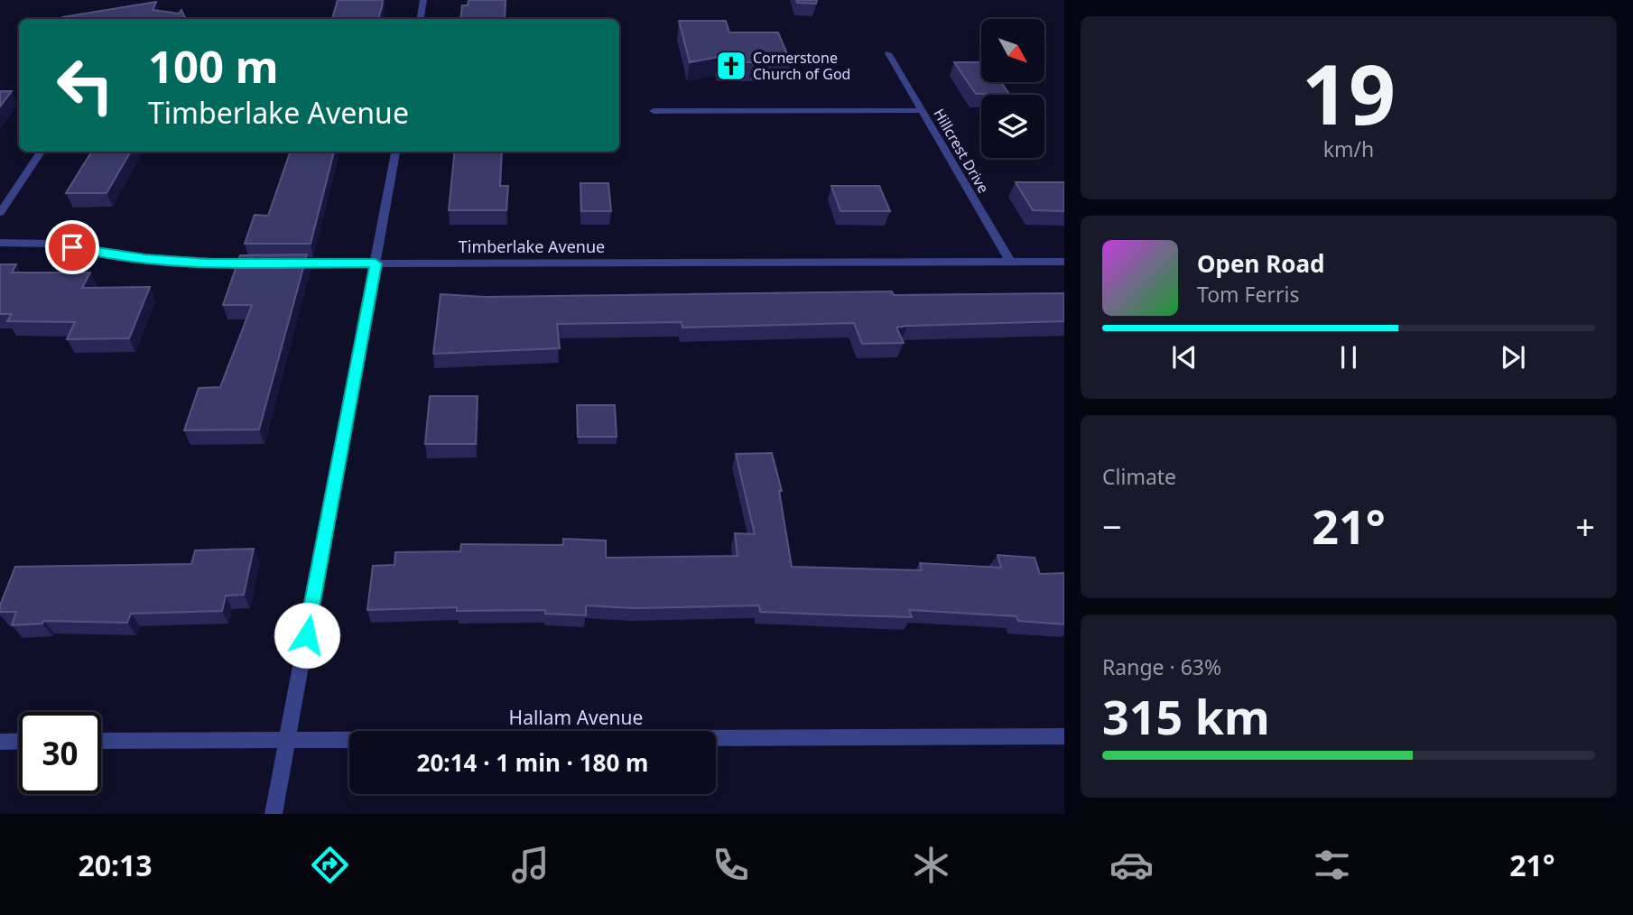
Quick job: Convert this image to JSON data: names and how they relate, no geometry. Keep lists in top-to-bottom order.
{
  "streets": {
    "street": ["Hillcrest Drive", "Timberlake Avenue", "Hallam Avenue"]
  },
  "crossings": [
    ["Hillcrest Drive", "Timberlake Avenue"]
  ],
  "places": {
    "church": ["Cornerstone Church of God"]
  },
  "north": "bottom right",
  "page": {
    "tile": [
      ["19", "km/h"],
      "Climate",
      ["Range · 63%", "315 km"]
    ],
    "turn": ["100 m", "Timberlake Avenue"],
    "song": ["Open Road", "Tom Ferris"],
    "heat": ["−", "21°", "+"],
    "limit": "30",
    "trip": "20:14 · 1 min · 180 m",
    "tabs": ["20:13", "21°"]
  }
}
